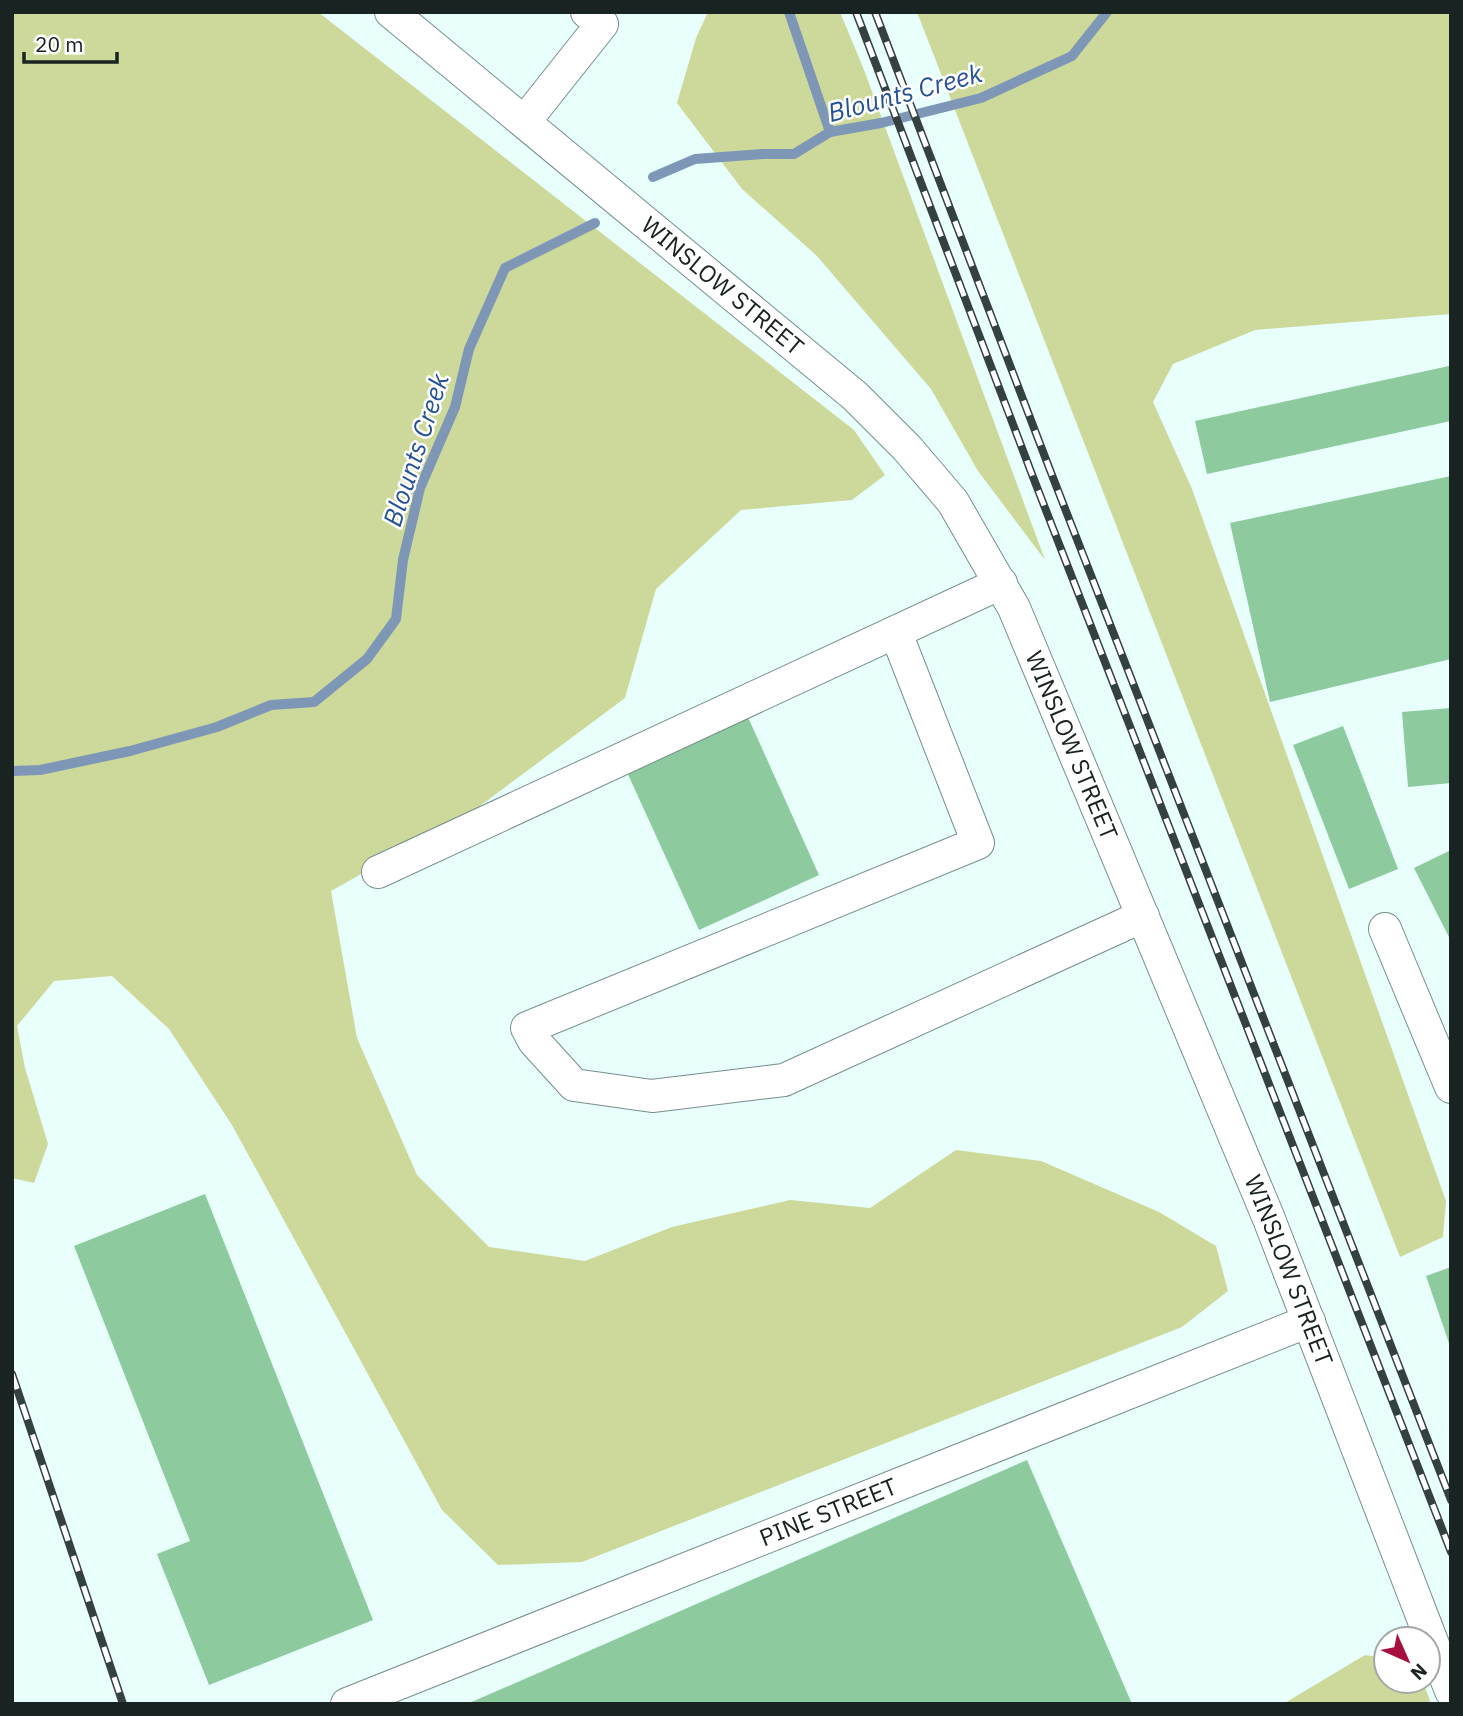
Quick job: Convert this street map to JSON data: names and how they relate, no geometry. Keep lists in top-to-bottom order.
{
  "streets": {
    "street": ["WINSLOW STREET", "PINE STREET"]
  },
  "crossings": [
    ["WINSLOW STREET", "PINE STREET"]
  ],
  "water": ["Blounts Creek"],
  "scale_bar": "20 m",
  "north": "bottom right"
}
